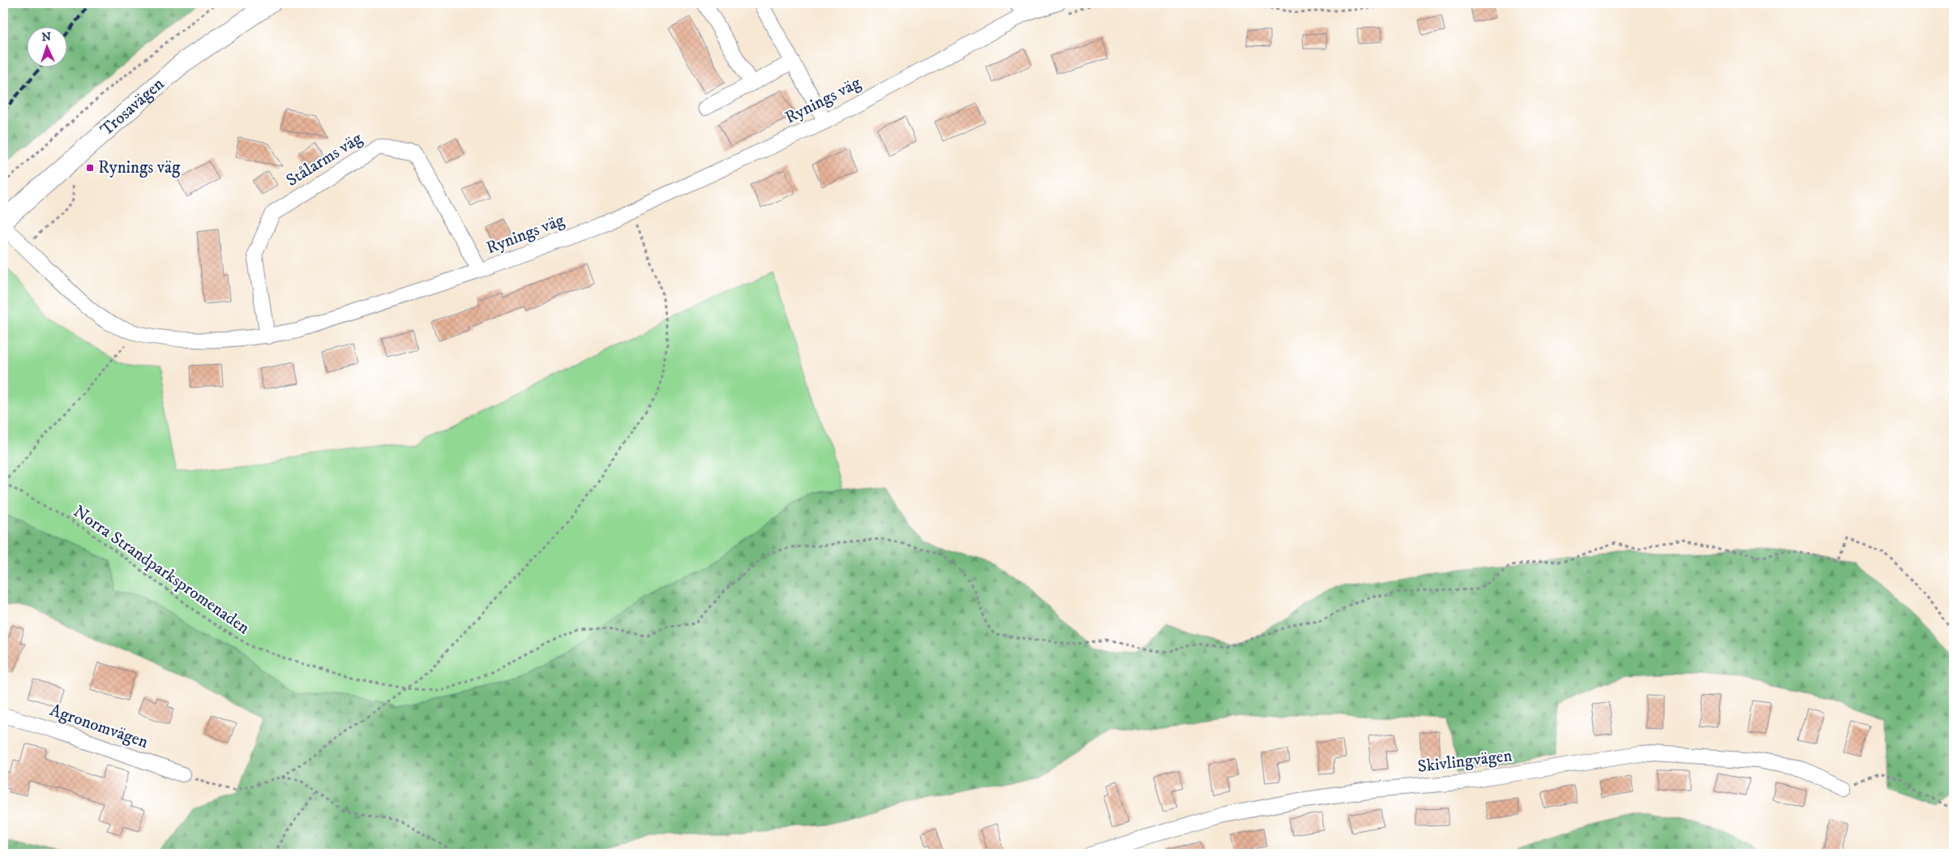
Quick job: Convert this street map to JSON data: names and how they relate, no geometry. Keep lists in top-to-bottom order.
{
  "streets": {
    "main road": ["Trosavägen"],
    "street": [
      "Rynings väg",
      "Stålarms väg",
      "Agronomvägen",
      "Skivlingvägen"
    ],
    "path": ["Norra Strandparkspromenaden"]
  },
  "crossings": [
    ["Rynings väg", "Stålarms väg"]
  ],
  "places": {
    "transit": ["Rynings väg"]
  },
  "north": "top"
}
